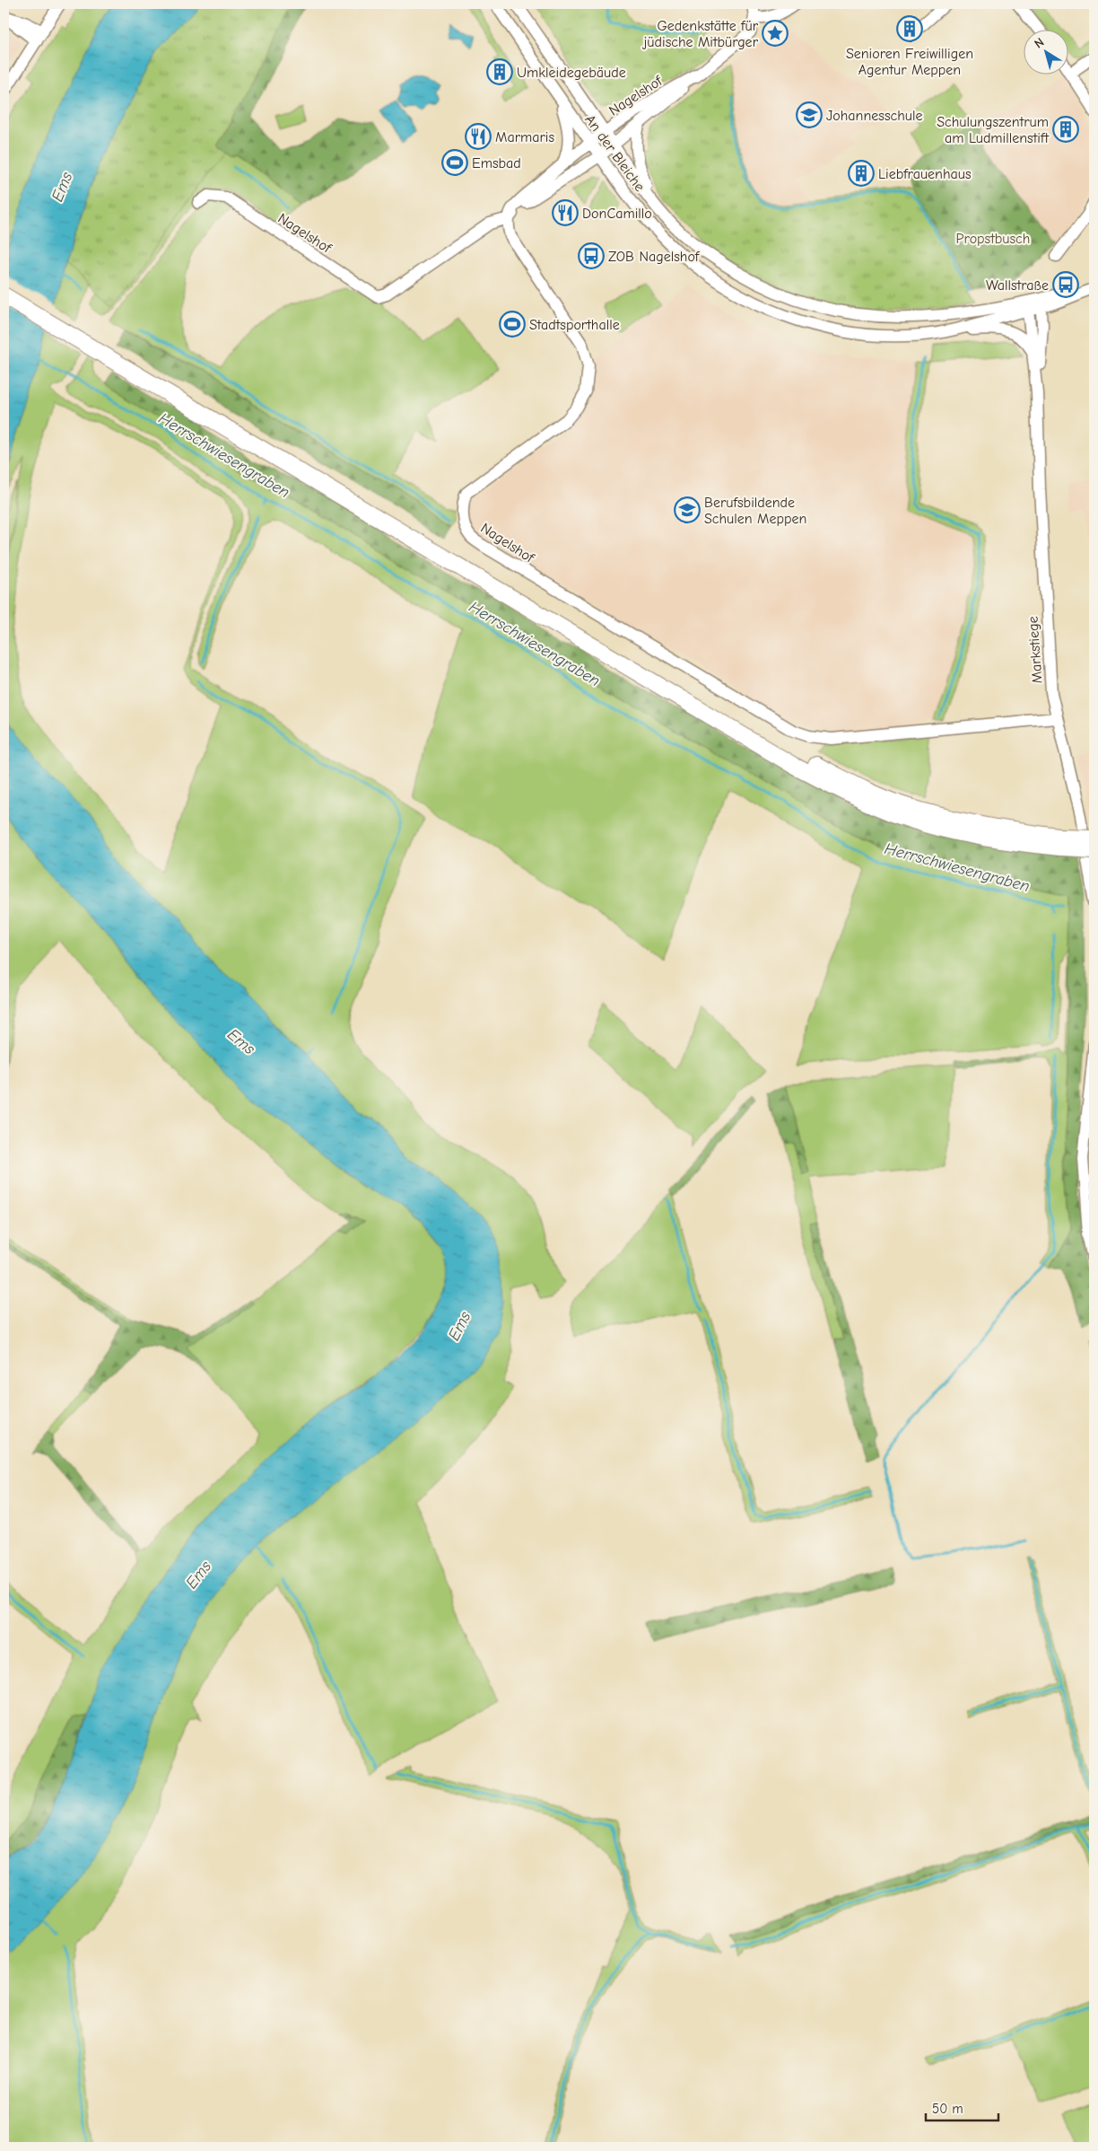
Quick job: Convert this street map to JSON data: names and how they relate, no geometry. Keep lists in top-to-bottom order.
{
  "streets": {
    "street": ["Nagelshof", "An der Bleiche", "Markstiege"]
  },
  "crossings": [
    ["Nagelshof", "An der Bleiche"],
    ["Nagelshof", "Markstiege"],
    ["An der Bleiche", "Markstiege"]
  ],
  "water": ["Ems", "Herrschwiesengraben"],
  "parks": ["Propstbusch"],
  "places": {
    "building": [
      "Senioren Freiwilligen Agentur Meppen",
      "Umkleidegebäude",
      "Schulungszentrum am Ludmillenstift",
      "Liebfrauenhaus"
    ],
    "place": ["Gedenkstätte für jüdische Mitbürger"],
    "school or university": ["Johannesschule", "Berufsbildende Schulen Meppen"],
    "restaurant": ["Marmaris", "DonCamillo"],
    "sports": ["Emsbad", "Stadtsporthalle"],
    "bus stop": ["ZOB Nagelshof", "Wallstraße"]
  },
  "scale_bar": "50 m",
  "north": "top left"
}
